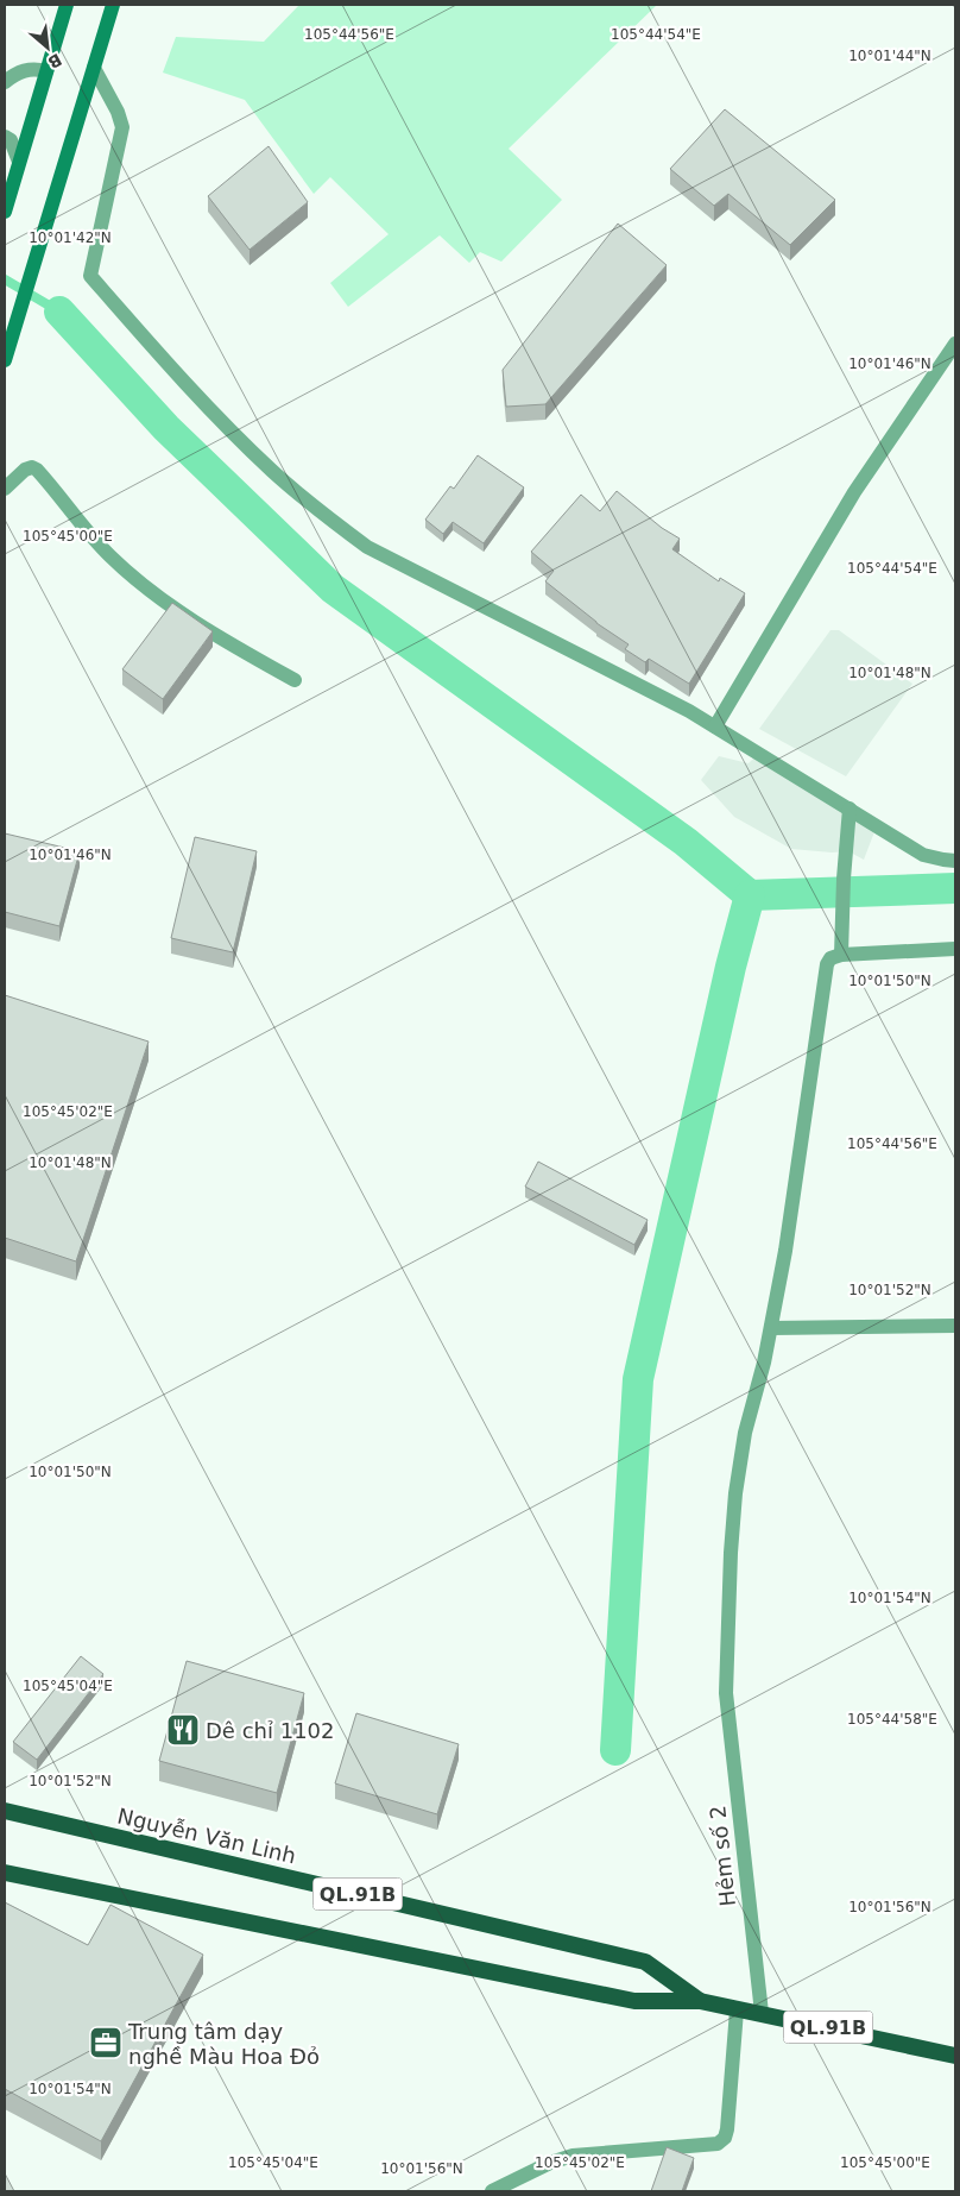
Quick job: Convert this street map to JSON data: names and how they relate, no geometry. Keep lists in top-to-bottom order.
{
  "streets": {
    "highway": ["Nguyễn Văn Linh", "QL.91B"],
    "street": ["Hẻm số 2"]
  },
  "crossings": [
    ["Nguyễn Văn Linh", "Hẻm số 2"]
  ],
  "places": {
    "restaurant": ["Dê chỉ 1102"],
    "office": ["Trung tâm dạy nghề Màu Hoa Đỏ"]
  },
  "north": "bottom right",
  "coordinates": [
    "105°44'56\"E",
    "105°44'54\"E",
    "10°01'44\"N",
    "10°01'42\"N",
    "10°01'46\"N",
    "105°45'00\"E",
    "10°01'48\"N",
    "10°01'50\"N",
    "105°45'02\"E",
    "10°01'52\"N",
    "10°01'54\"N",
    "105°45'04\"E",
    "105°44'58\"E",
    "10°01'56\"N"
  ]
}
